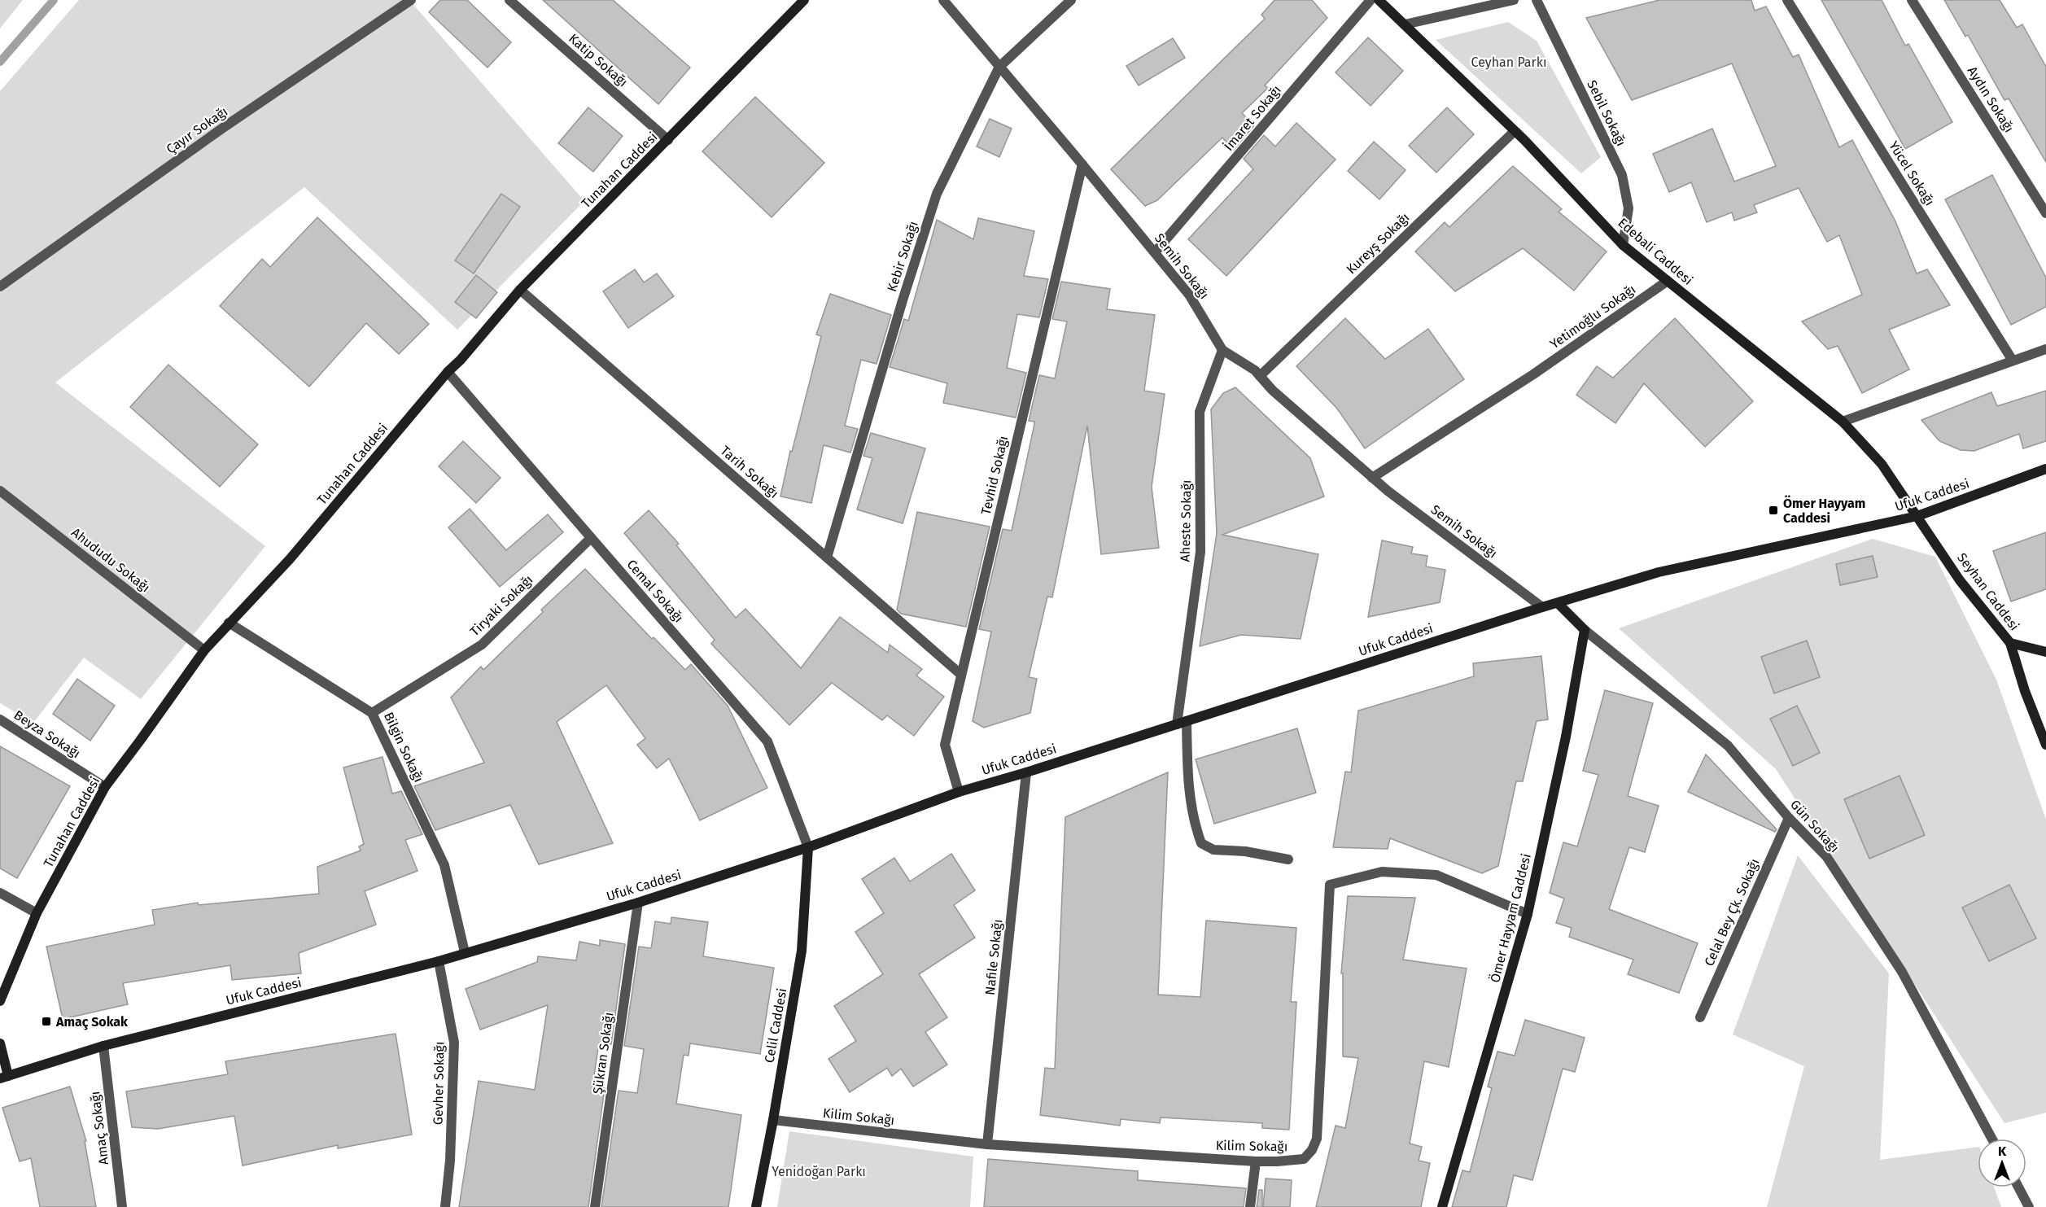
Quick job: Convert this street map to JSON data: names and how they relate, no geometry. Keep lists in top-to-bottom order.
{
  "streets": {
    "street": [
      "Katip Sokağı",
      "Aydın Sokağı",
      "Sebil Sokağı",
      "İmaret Sokağı",
      "Çayır Sokağı",
      "Tunahan Caddesi",
      "Yücel Sokağı",
      "Kureyş Sokağı",
      "Edebali Caddesi",
      "Kebir Sokağı",
      "Semih Sokağı",
      "Yetimoğlu Sokağı",
      "Tarih Sokağı",
      "Tevhid Sokağı",
      "Ufuk Caddesi",
      "Aheste Sokağı",
      "Ahududu Sokağı",
      "Cemal Sokağı",
      "Seyhan Caddesi",
      "Tiryaki Sokağı",
      "Beyza Sokağı",
      "Bilgin Sokağı",
      "Gün Sokağı",
      "Celal Bey Çk. Sokağı",
      "Ömer Hayyam Caddesi",
      "Nafile Sokağı",
      "Celil Caddesi",
      "Şükran Sokağı",
      "Gevher Sokağı",
      "Kilim Sokağı",
      "Amaç Sokağı"
    ]
  },
  "crossings": [
    ["Katip Sokağı", "Tunahan Caddesi"],
    ["Sebil Sokağı", "Edebali Caddesi"],
    ["İmaret Sokağı", "Semih Sokağı"],
    ["Tunahan Caddesi", "Tarih Sokağı"],
    ["Tunahan Caddesi", "Ahududu Sokağı"],
    ["Tunahan Caddesi", "Cemal Sokağı"],
    ["Tunahan Caddesi", "Beyza Sokağı"],
    ["Tunahan Caddesi", "Bilgin Sokağı"],
    ["Kureyş Sokağı", "Edebali Caddesi"],
    ["Kureyş Sokağı", "Semih Sokağı"],
    ["Edebali Caddesi", "Yetimoğlu Sokağı"],
    ["Edebali Caddesi", "Ufuk Caddesi"],
    ["Edebali Caddesi", "Seyhan Caddesi"],
    ["Kebir Sokağı", "Semih Sokağı"],
    ["Kebir Sokağı", "Tarih Sokağı"],
    ["Semih Sokağı", "Yetimoğlu Sokağı"],
    ["Semih Sokağı", "Tevhid Sokağı"],
    ["Semih Sokağı", "Ufuk Caddesi"],
    ["Semih Sokağı", "Aheste Sokağı"],
    ["Tarih Sokağı", "Tevhid Sokağı"],
    ["Tevhid Sokağı", "Ufuk Caddesi"],
    ["Ufuk Caddesi", "Aheste Sokağı"],
    ["Ufuk Caddesi", "Cemal Sokağı"],
    ["Ufuk Caddesi", "Seyhan Caddesi"],
    ["Ufuk Caddesi", "Bilgin Sokağı"],
    ["Ufuk Caddesi", "Gün Sokağı"],
    ["Ufuk Caddesi", "Nafile Sokağı"],
    ["Ufuk Caddesi", "Celil Caddesi"],
    ["Ufuk Caddesi", "Şükran Sokağı"],
    ["Ufuk Caddesi", "Gevher Sokağı"],
    ["Ufuk Caddesi", "Amaç Sokağı"],
    ["Cemal Sokağı", "Tiryaki Sokağı"],
    ["Cemal Sokağı", "Celil Caddesi"],
    ["Tiryaki Sokağı", "Bilgin Sokağı"],
    ["Gün Sokağı", "Celal Bey Çk. Sokağı"],
    ["Gün Sokağı", "Ömer Hayyam Caddesi"],
    ["Ömer Hayyam Caddesi", "Kilim Sokağı"],
    ["Nafile Sokağı", "Kilim Sokağı"],
    ["Celil Caddesi", "Kilim Sokağı"]
  ],
  "parks": ["Ceyhan Parkı", "Yenidoğan Parkı"],
  "places": {
    "transit": ["Ömer Hayyam Caddesi", "Amaç Sokak"]
  },
  "north": "top"
}
